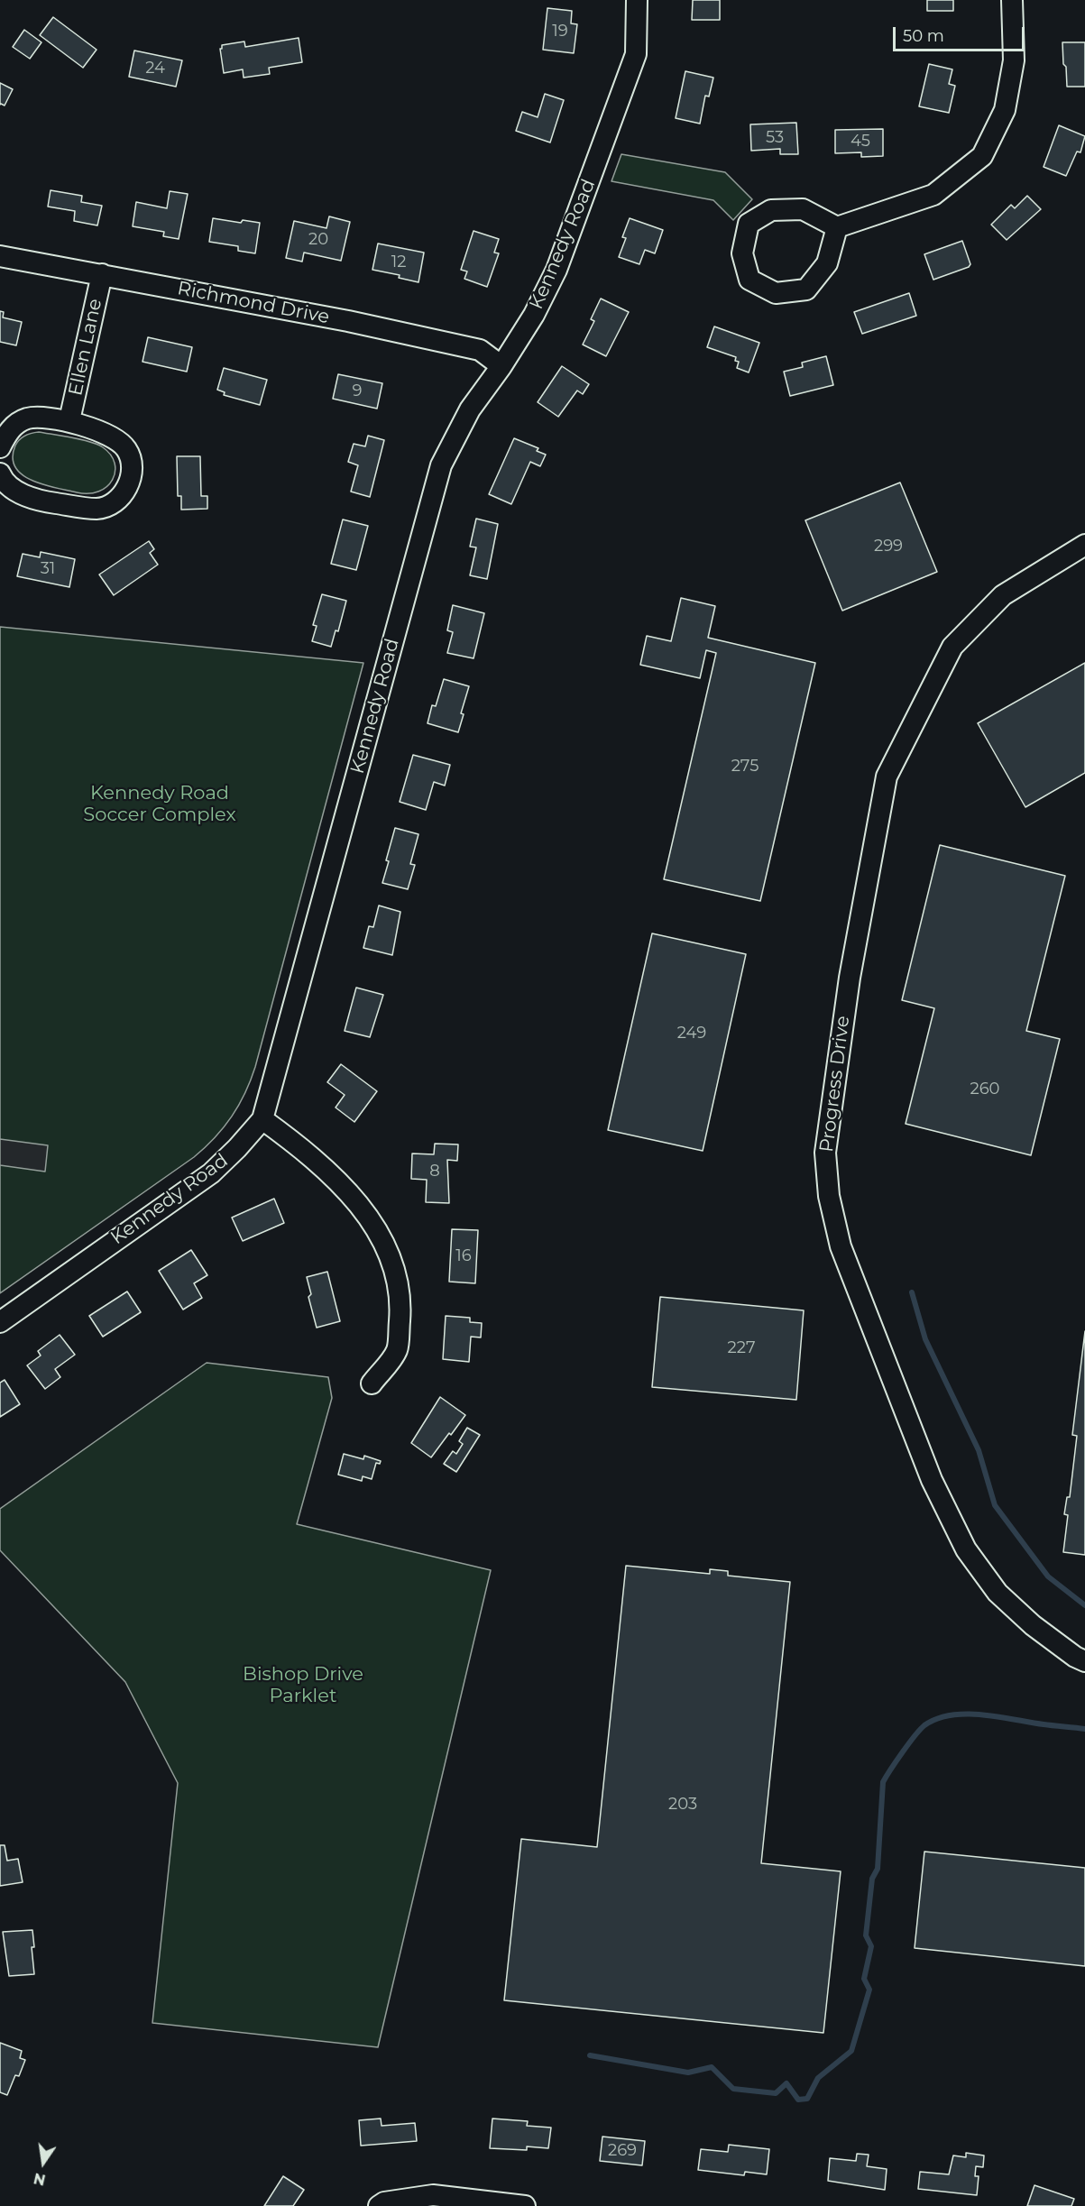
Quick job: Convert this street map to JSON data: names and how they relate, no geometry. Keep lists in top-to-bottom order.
{
  "streets": {
    "street": [
      "Kennedy Road",
      "Richmond Drive",
      "Ellen Lane",
      "Progress Drive"
    ]
  },
  "crossings": [
    ["Kennedy Road", "Richmond Drive"],
    ["Richmond Drive", "Ellen Lane"]
  ],
  "parks": ["Kennedy Road Soccer Complex", "Bishop Drive Parklet"],
  "house_numbers": [
    "19",
    "24",
    "53",
    "45",
    "20",
    "12",
    "9",
    "299",
    "31",
    "275",
    "249",
    "260",
    "8",
    "16",
    "227",
    "203",
    "269"
  ],
  "scale_bar": "50 m",
  "north": "bottom"
}
